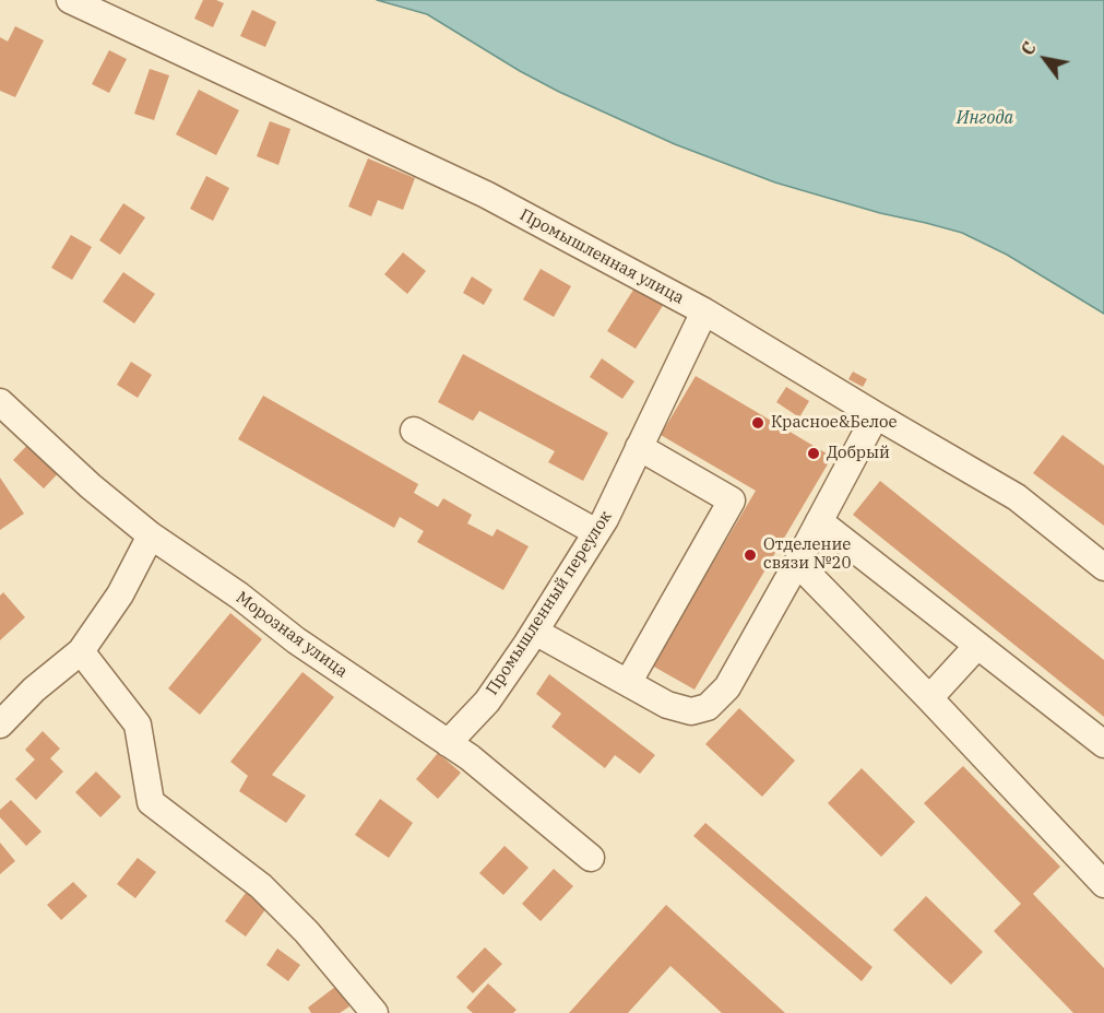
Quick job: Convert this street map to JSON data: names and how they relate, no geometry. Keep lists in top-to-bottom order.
{
  "streets": {
    "street": ["Промышленная улица", "Промышленный переулок", "Морозная улица"]
  },
  "crossings": [
    ["Промышленная улица", "Промышленный переулок"],
    ["Промышленный переулок", "Морозная улица"]
  ],
  "water": ["Ингода"],
  "places": ["Красное&Белое", "Добрый", "Отделение связи №20"],
  "north": "top left"
}
